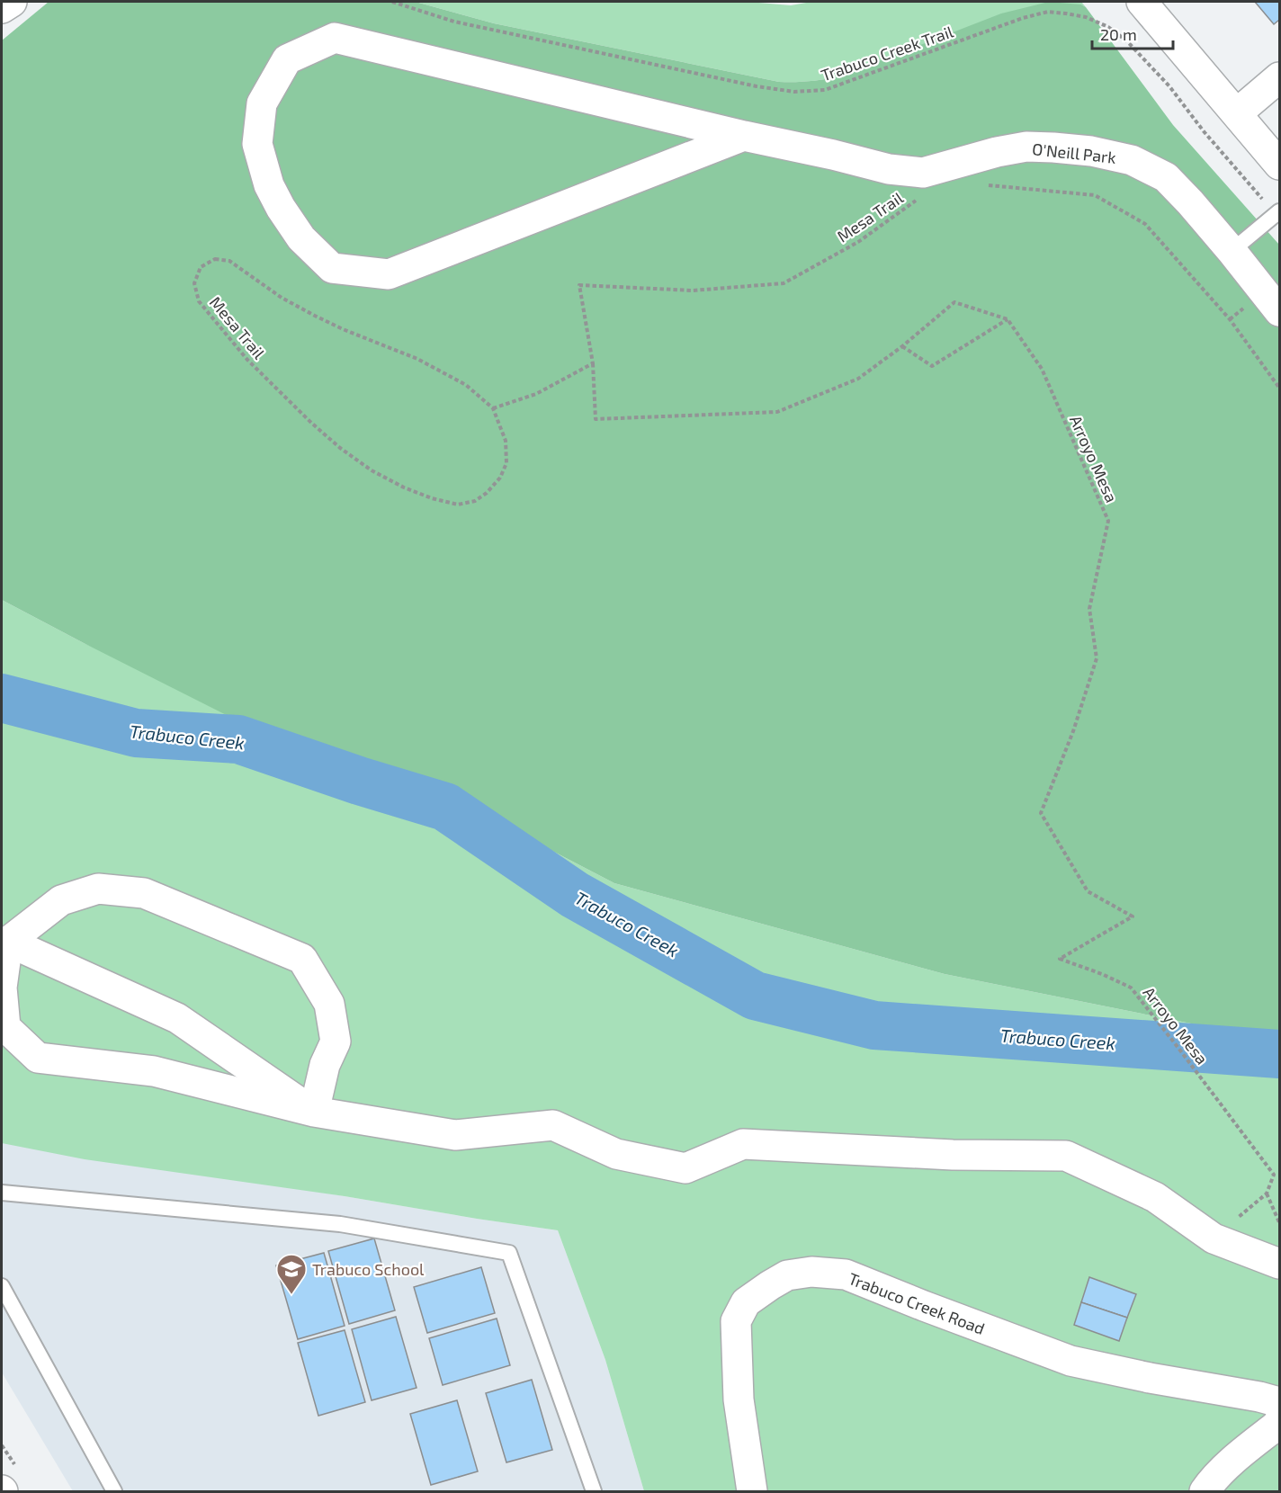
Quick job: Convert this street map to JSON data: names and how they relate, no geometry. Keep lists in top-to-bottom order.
{
  "streets": {
    "street": ["O'Neill Park", "Trabuco Creek Road"],
    "path": ["Trabuco Creek Trail", "Mesa Trail", "Arroyo Mesa"]
  },
  "water": ["Trabuco Creek"],
  "places": {
    "school or university": ["Trabuco School"]
  },
  "scale_bar": "20 m"
}
